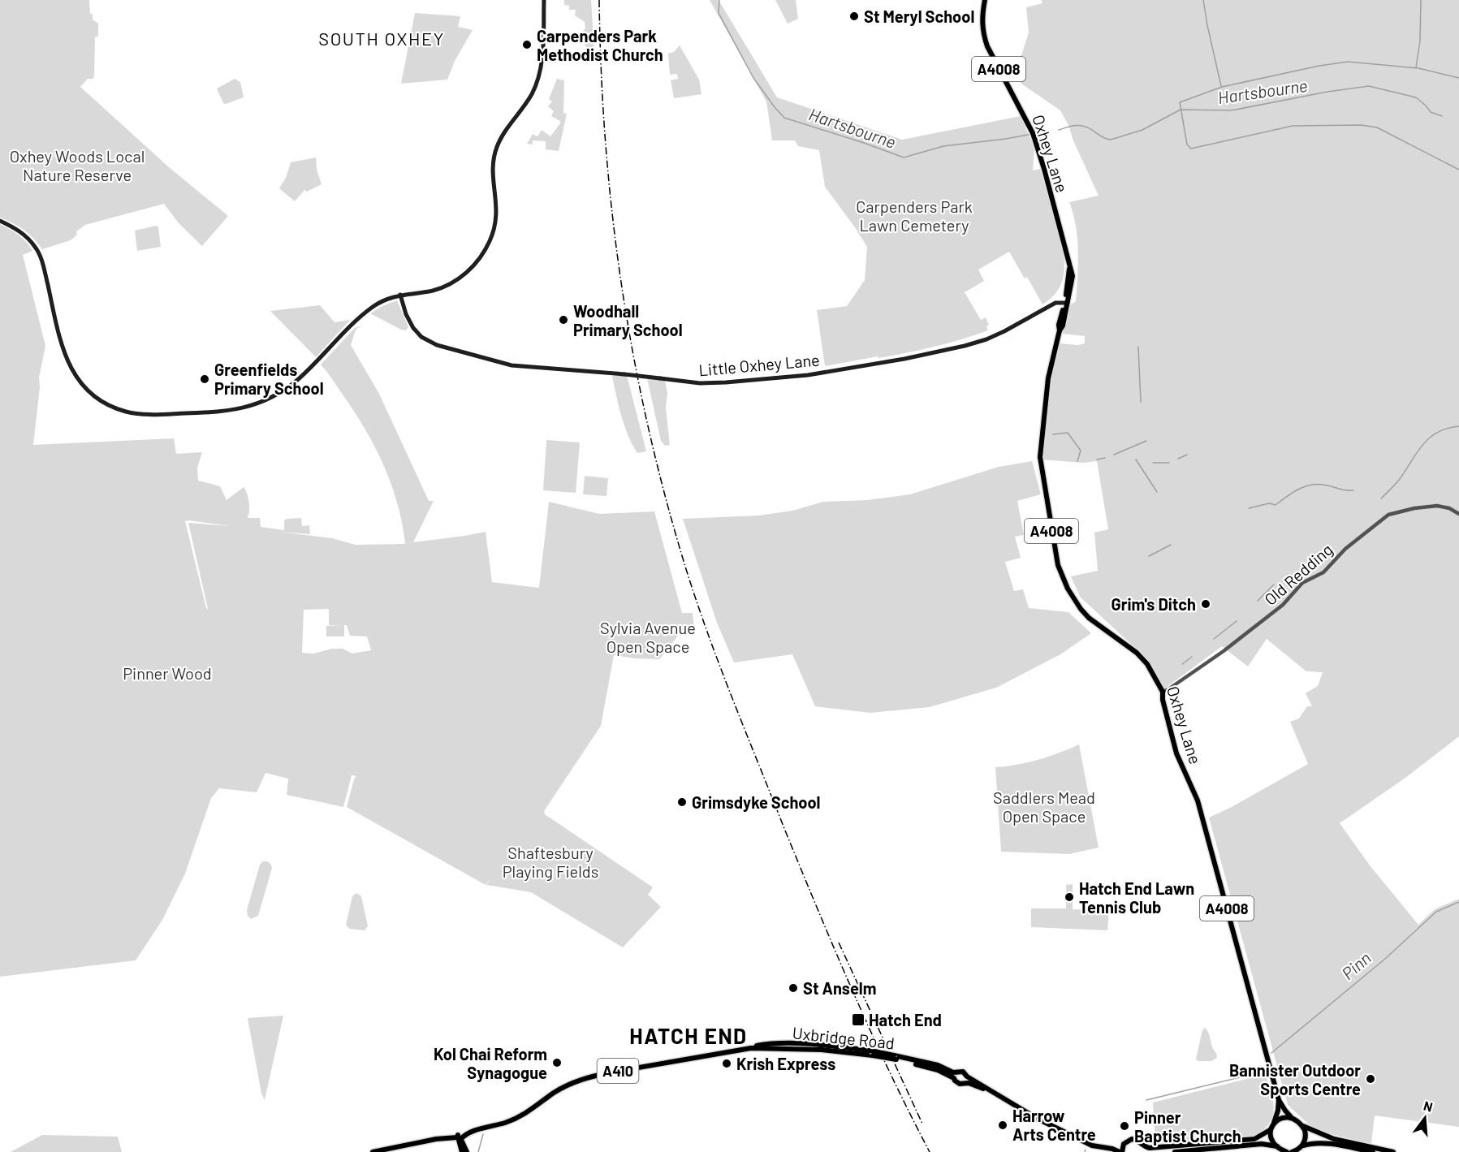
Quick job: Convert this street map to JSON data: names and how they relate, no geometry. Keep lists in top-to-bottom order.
{
  "streets": {
    "main road": [
      "A4008",
      "Oxhey Lane",
      "Little Oxhey Lane",
      "Uxbridge Road",
      "A410"
    ],
    "street": ["Old Redding"]
  },
  "crossings": [
    ["Oxhey Lane", "Little Oxhey Lane"],
    ["Oxhey Lane", "Old Redding"],
    ["Oxhey Lane", "Uxbridge Road"]
  ],
  "districts": ["SOUTH OXHEY", "HATCH END"],
  "water": ["Hartsbourne", "Pinn"],
  "parks": [
    "Oxhey Woods Local Nature Reserve",
    "Carpenders Park Lawn Cemetery",
    "Sylvia Avenue Open Space",
    "Pinner Wood",
    "Saddlers Mead Open Space",
    "Shaftesbury Playing Fields"
  ],
  "places": {
    "other": [
      "St Meryl School",
      "Carpenders Park Methodist Church",
      "Woodhall Primary School",
      "Greenfields Primary School",
      "Grim's Ditch",
      "Grimsdyke School",
      "Hatch End Lawn Tennis Club",
      "St Anselm",
      "Kol Chai Reform Synagogue",
      "Krish Express",
      "Bannister Outdoor Sports Centre",
      "Harrow Arts Centre",
      "Pinner Baptist Church"
    ],
    "transit": ["Hatch End"]
  },
  "north": "top"
}
